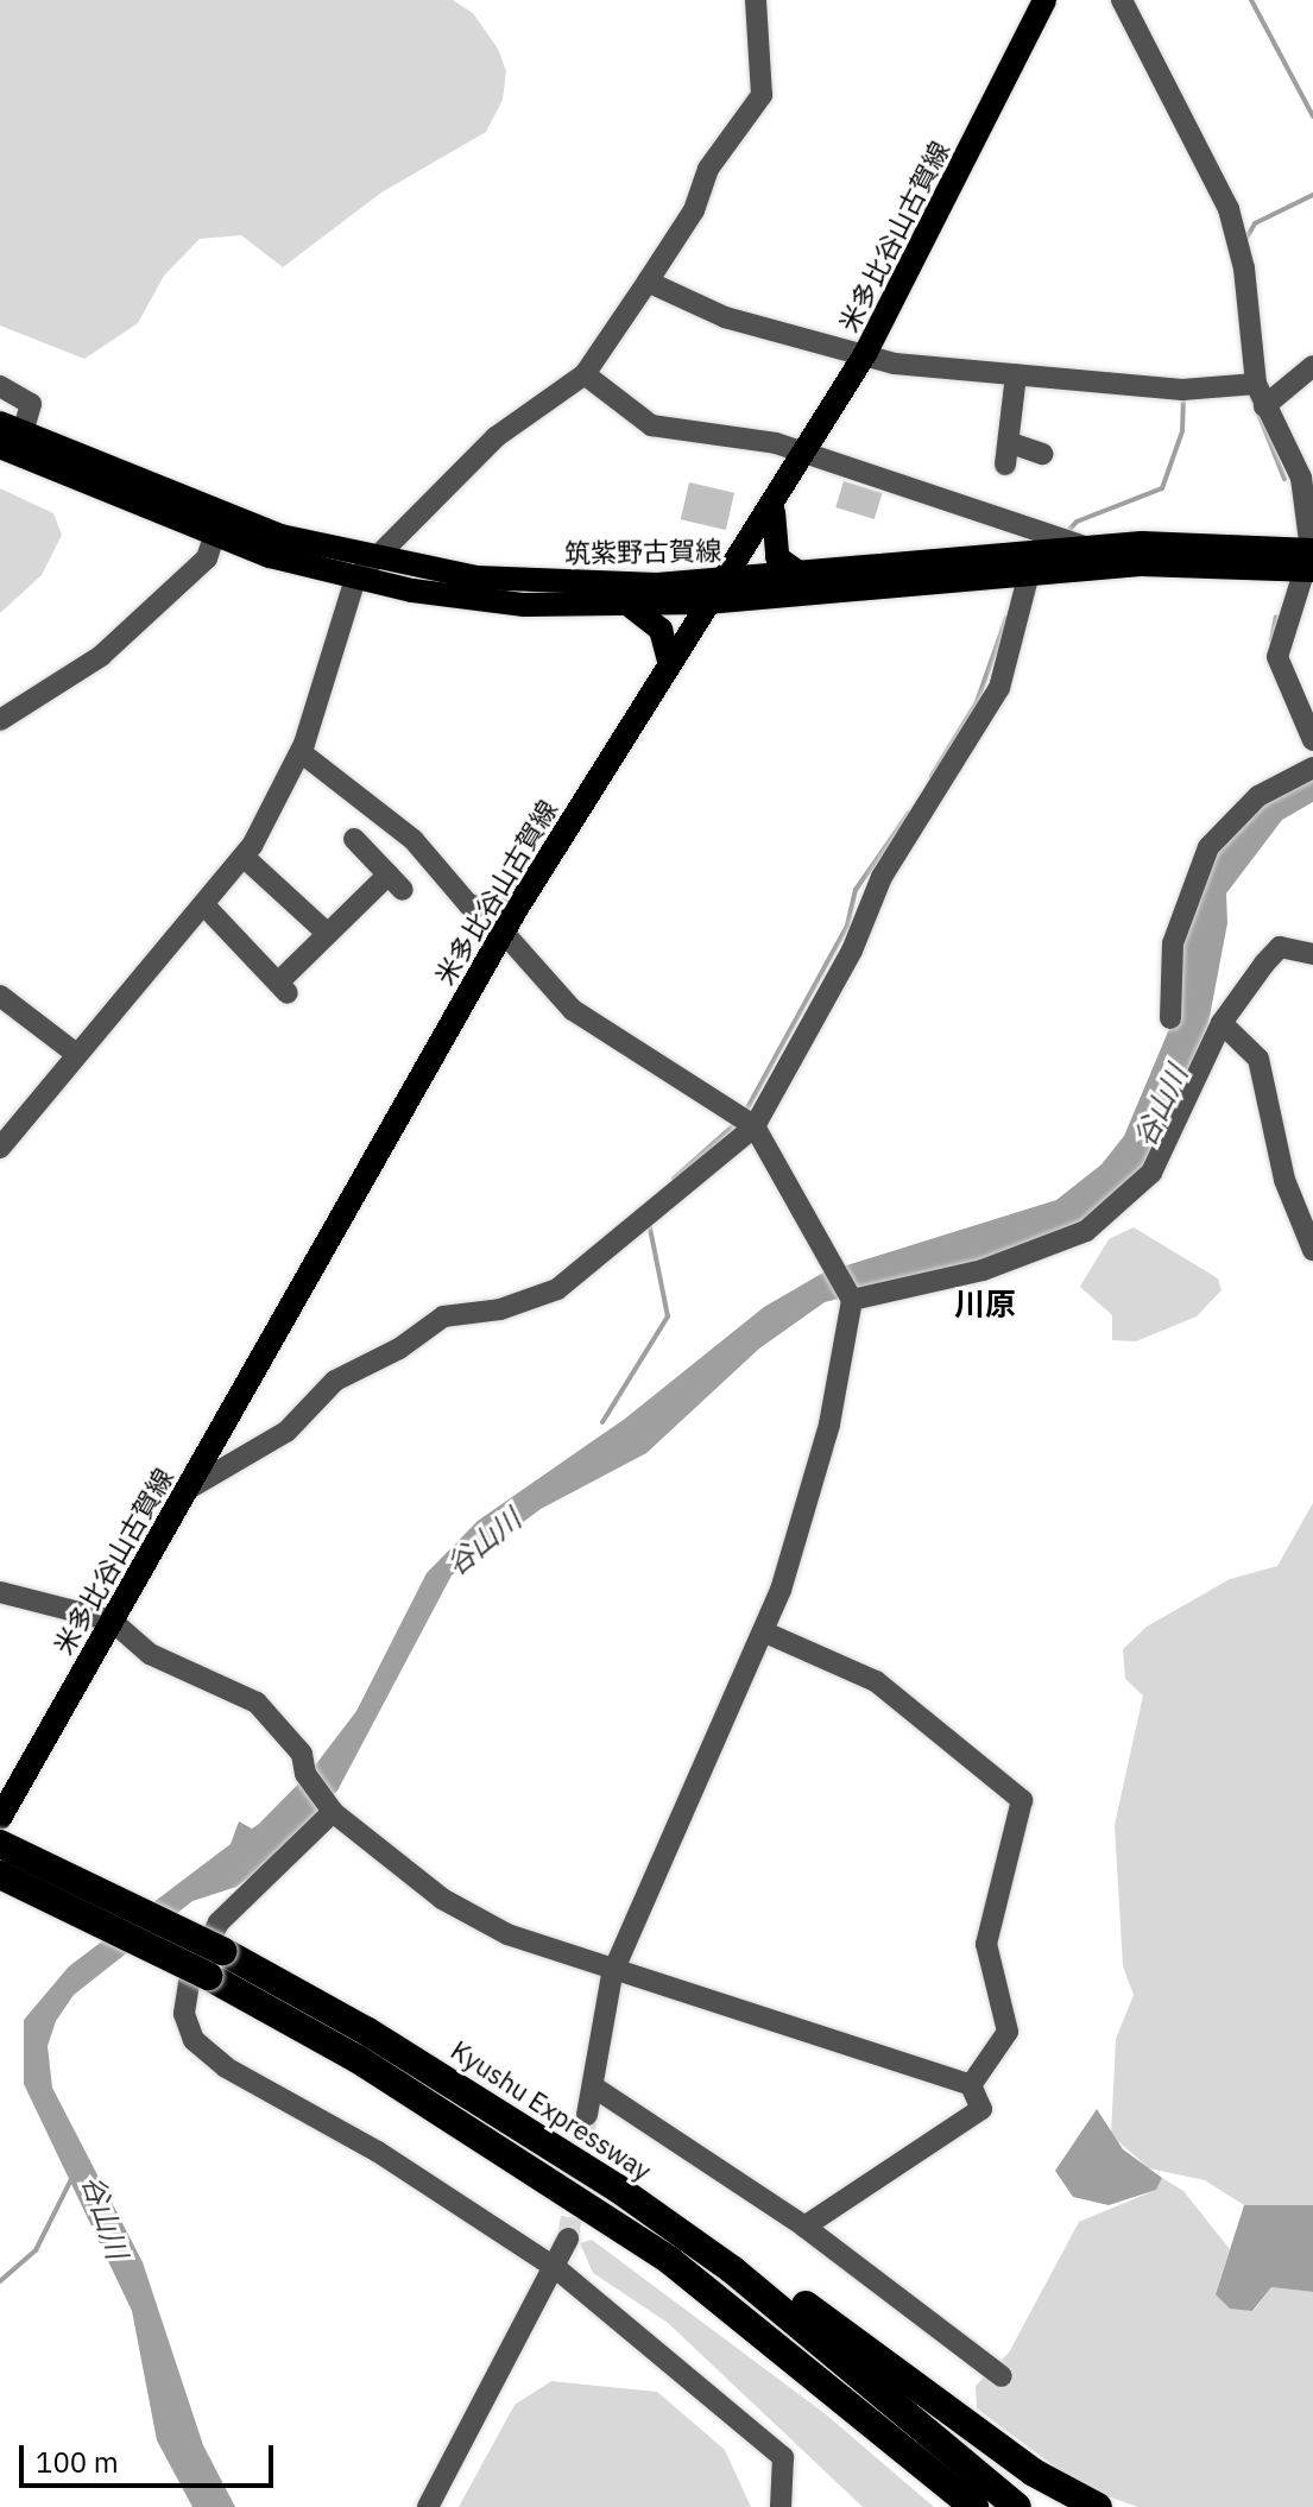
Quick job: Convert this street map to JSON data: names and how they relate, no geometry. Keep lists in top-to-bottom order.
{
  "streets": {
    "highway": ["Kyushu Expressway"],
    "main road": ["米多比谷山古賀線", "筑紫野古賀線"]
  },
  "crossings": [
    ["米多比谷山古賀線", "筑紫野古賀線"]
  ],
  "districts": ["川原"],
  "water": ["谷山川"],
  "scale_bar": "100 m"
}
